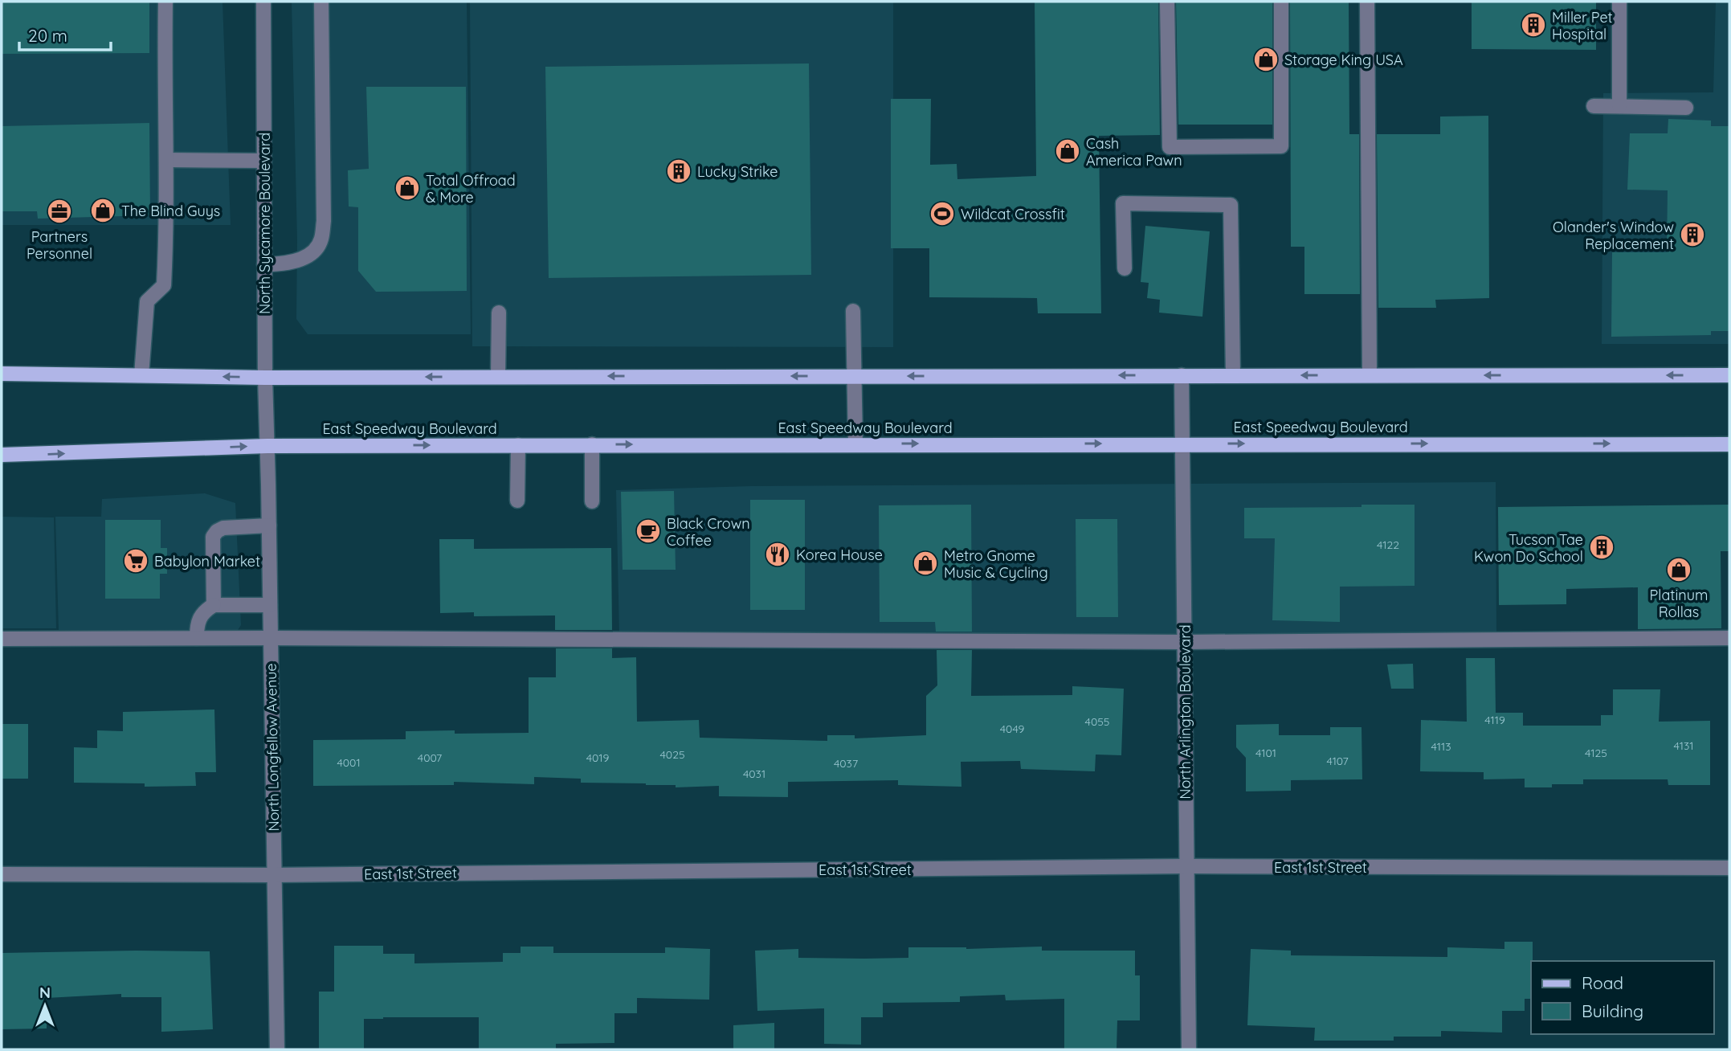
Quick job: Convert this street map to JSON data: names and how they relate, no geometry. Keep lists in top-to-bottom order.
{
  "streets": {
    "main road": ["East Speedway Boulevard"],
    "street": [
      "North Sycamore Boulevard",
      "North Arlington Boulevard",
      "North Longfellow Avenue",
      "East 1st Street"
    ]
  },
  "crossings": [
    ["North Sycamore Boulevard", "East Speedway Boulevard"],
    ["North Sycamore Boulevard", "North Longfellow Avenue"],
    ["East Speedway Boulevard", "North Arlington Boulevard"],
    ["East Speedway Boulevard", "North Longfellow Avenue"],
    ["North Arlington Boulevard", "East 1st Street"],
    ["North Longfellow Avenue", "East 1st Street"]
  ],
  "places": {
    "building": [
      "Miller Pet Hospital",
      "Lucky Strike",
      "Olander's Window Replacement",
      "Tucson Tae Kwon Do School"
    ],
    "shop": [
      "Storage King USA",
      "Cash America Pawn",
      "Total Offroad & More",
      "The Blind Guys",
      "Metro Gnome Music & Cycling",
      "Platinum Rollas"
    ],
    "office": ["Partners Personnel"],
    "sports": ["Wildcat Crossfit"],
    "cafe": ["Black Crown Coffee"],
    "restaurant": ["Korea House"],
    "supermarket": ["Babylon Market"]
  },
  "house_numbers": [
    "4122",
    "4119",
    "4055",
    "4049",
    "4131",
    "4113",
    "4101",
    "4125",
    "4025",
    "4007",
    "4019",
    "4107",
    "4001",
    "4037",
    "4031"
  ],
  "legend": ["Road", "Building"],
  "scale_bar": "20 m",
  "north": "top"
}
